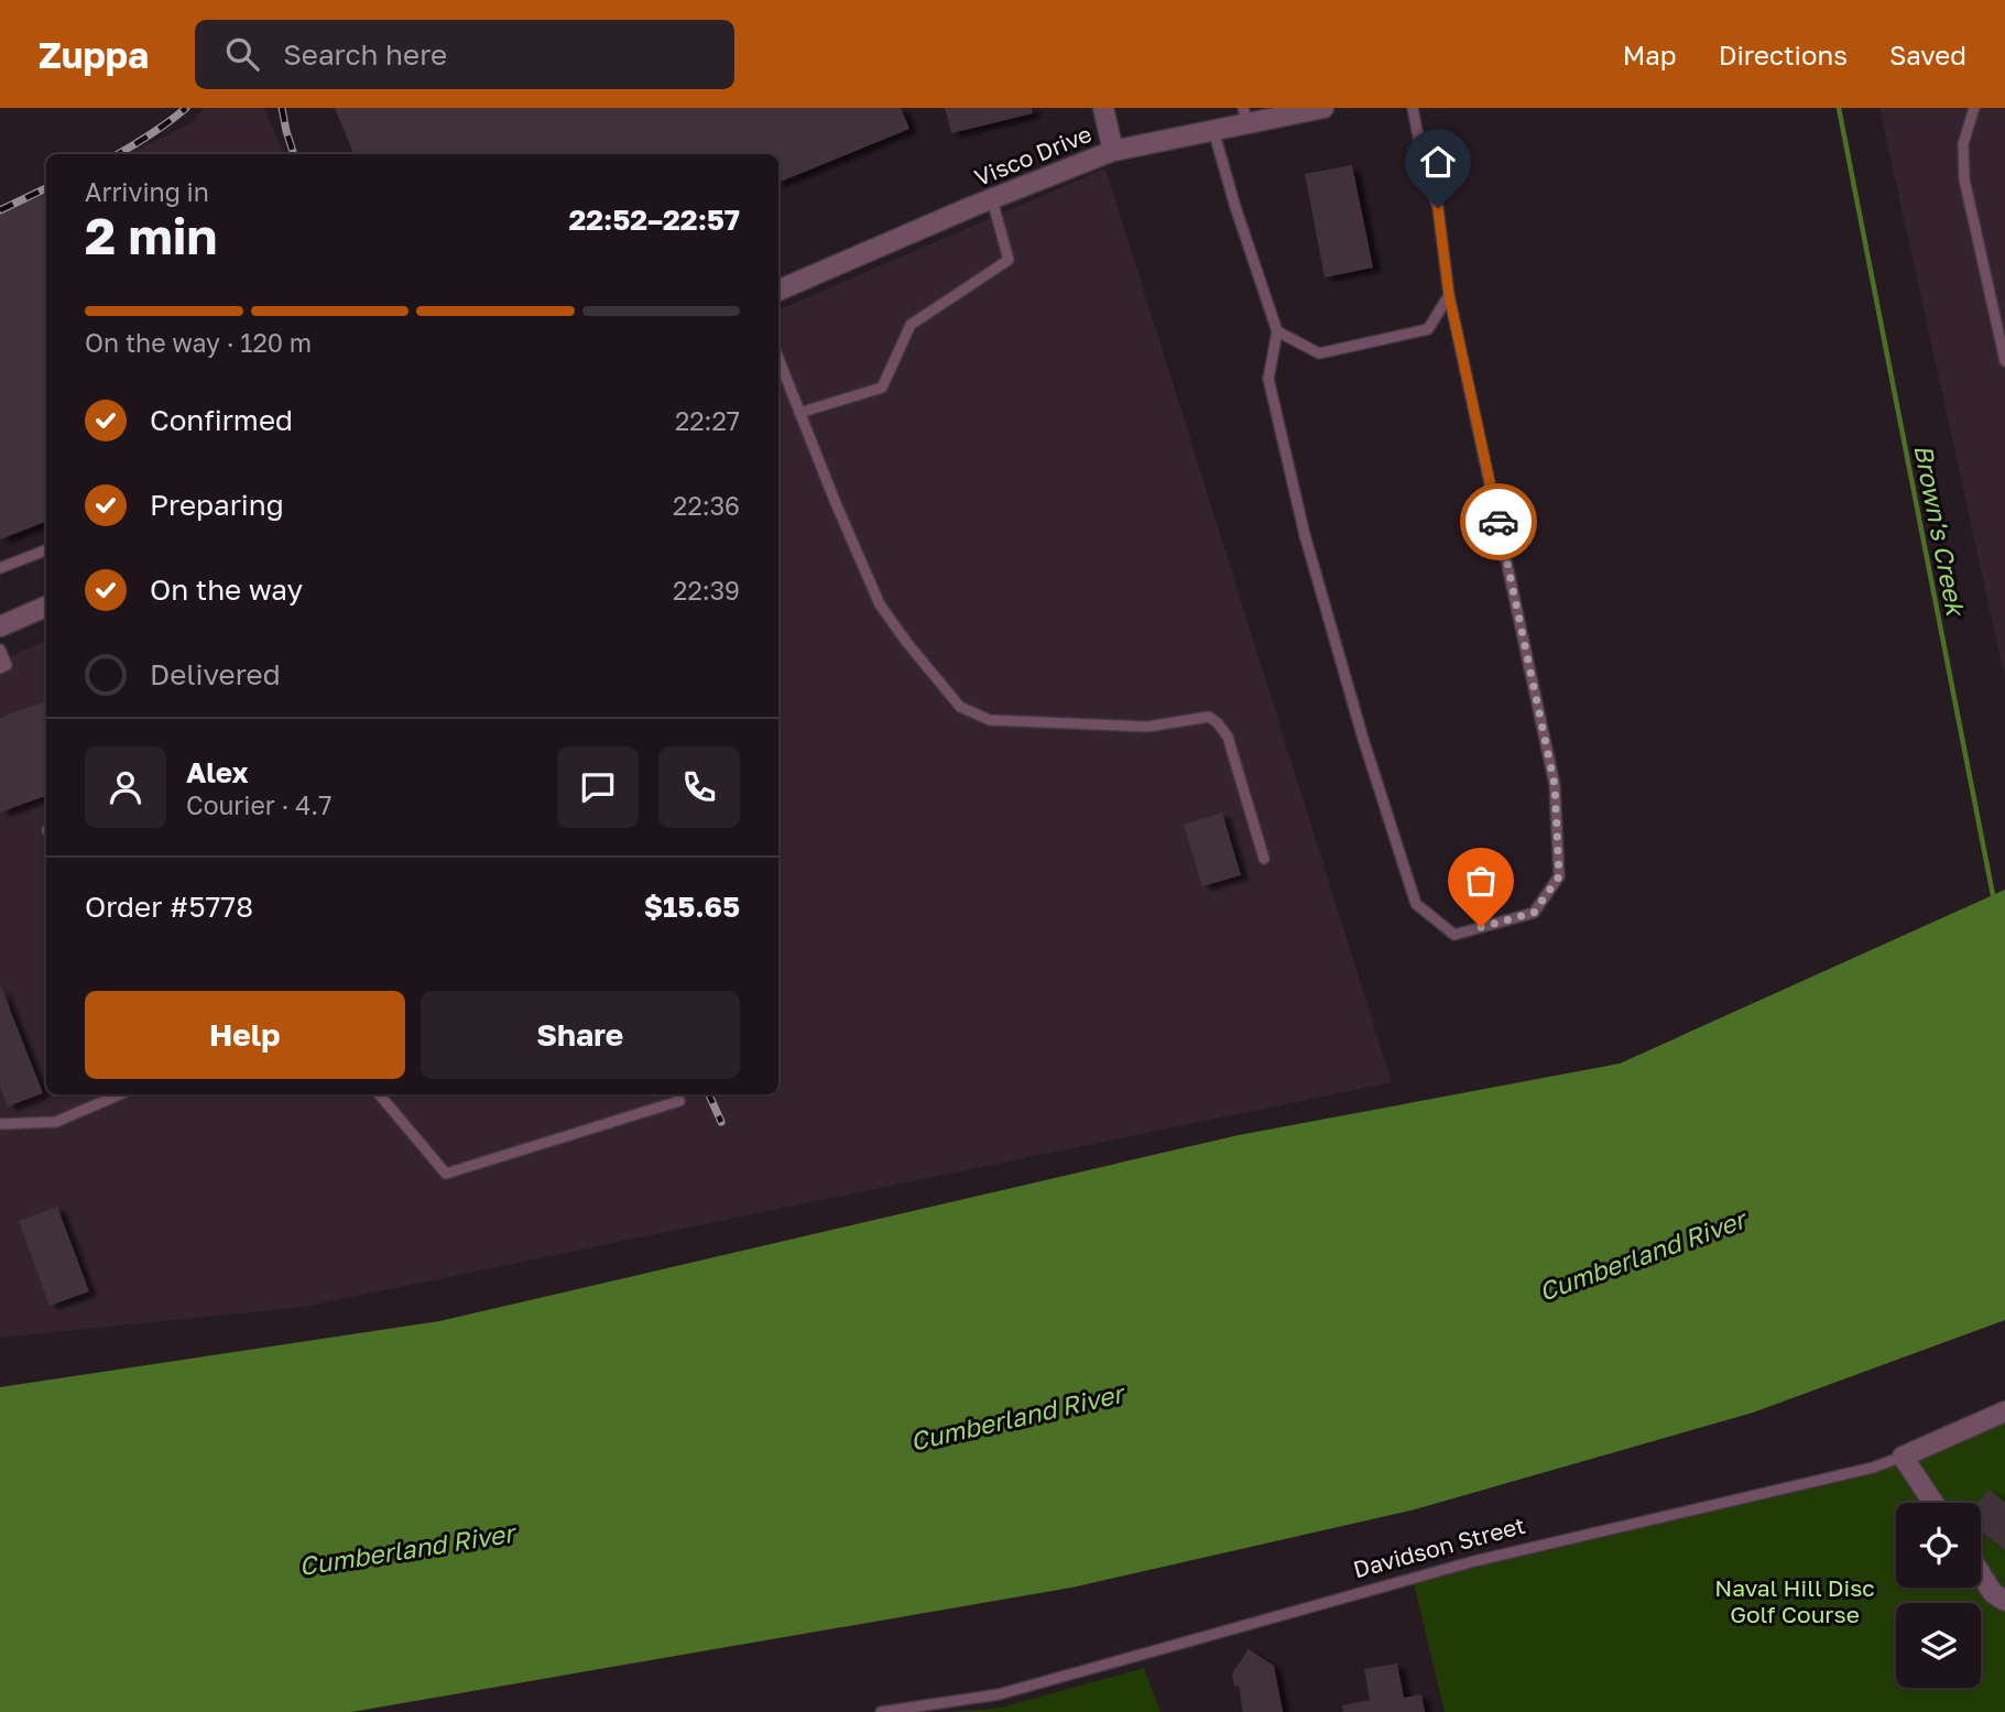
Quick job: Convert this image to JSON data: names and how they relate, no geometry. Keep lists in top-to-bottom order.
{
  "streets": {
    "street": ["Visco Drive", "Davidson Street"]
  },
  "water": ["Brown's Creek", "Cumberland River"],
  "parks": ["Naval Hill Disc Golf Course"],
  "page": {
    "header": "Zuppa",
    "search": "Search here",
    "nav": ["Map", "Directions", "Saved"],
    "heading": ["2 min", "Arriving in", "22:52–22:57"],
    "panel": [
      "Alex",
      "Courier · 4.7",
      "Order #5778",
      "$15.65"
    ],
    "bar": "On the way · 120 m",
    "list": [
      ["Confirmed", "22:27"],
      ["Preparing", "22:36"],
      ["On the way", "22:39"],
      "Delivered"
    ],
    "buttons": ["Help", "Share"]
  }
}
